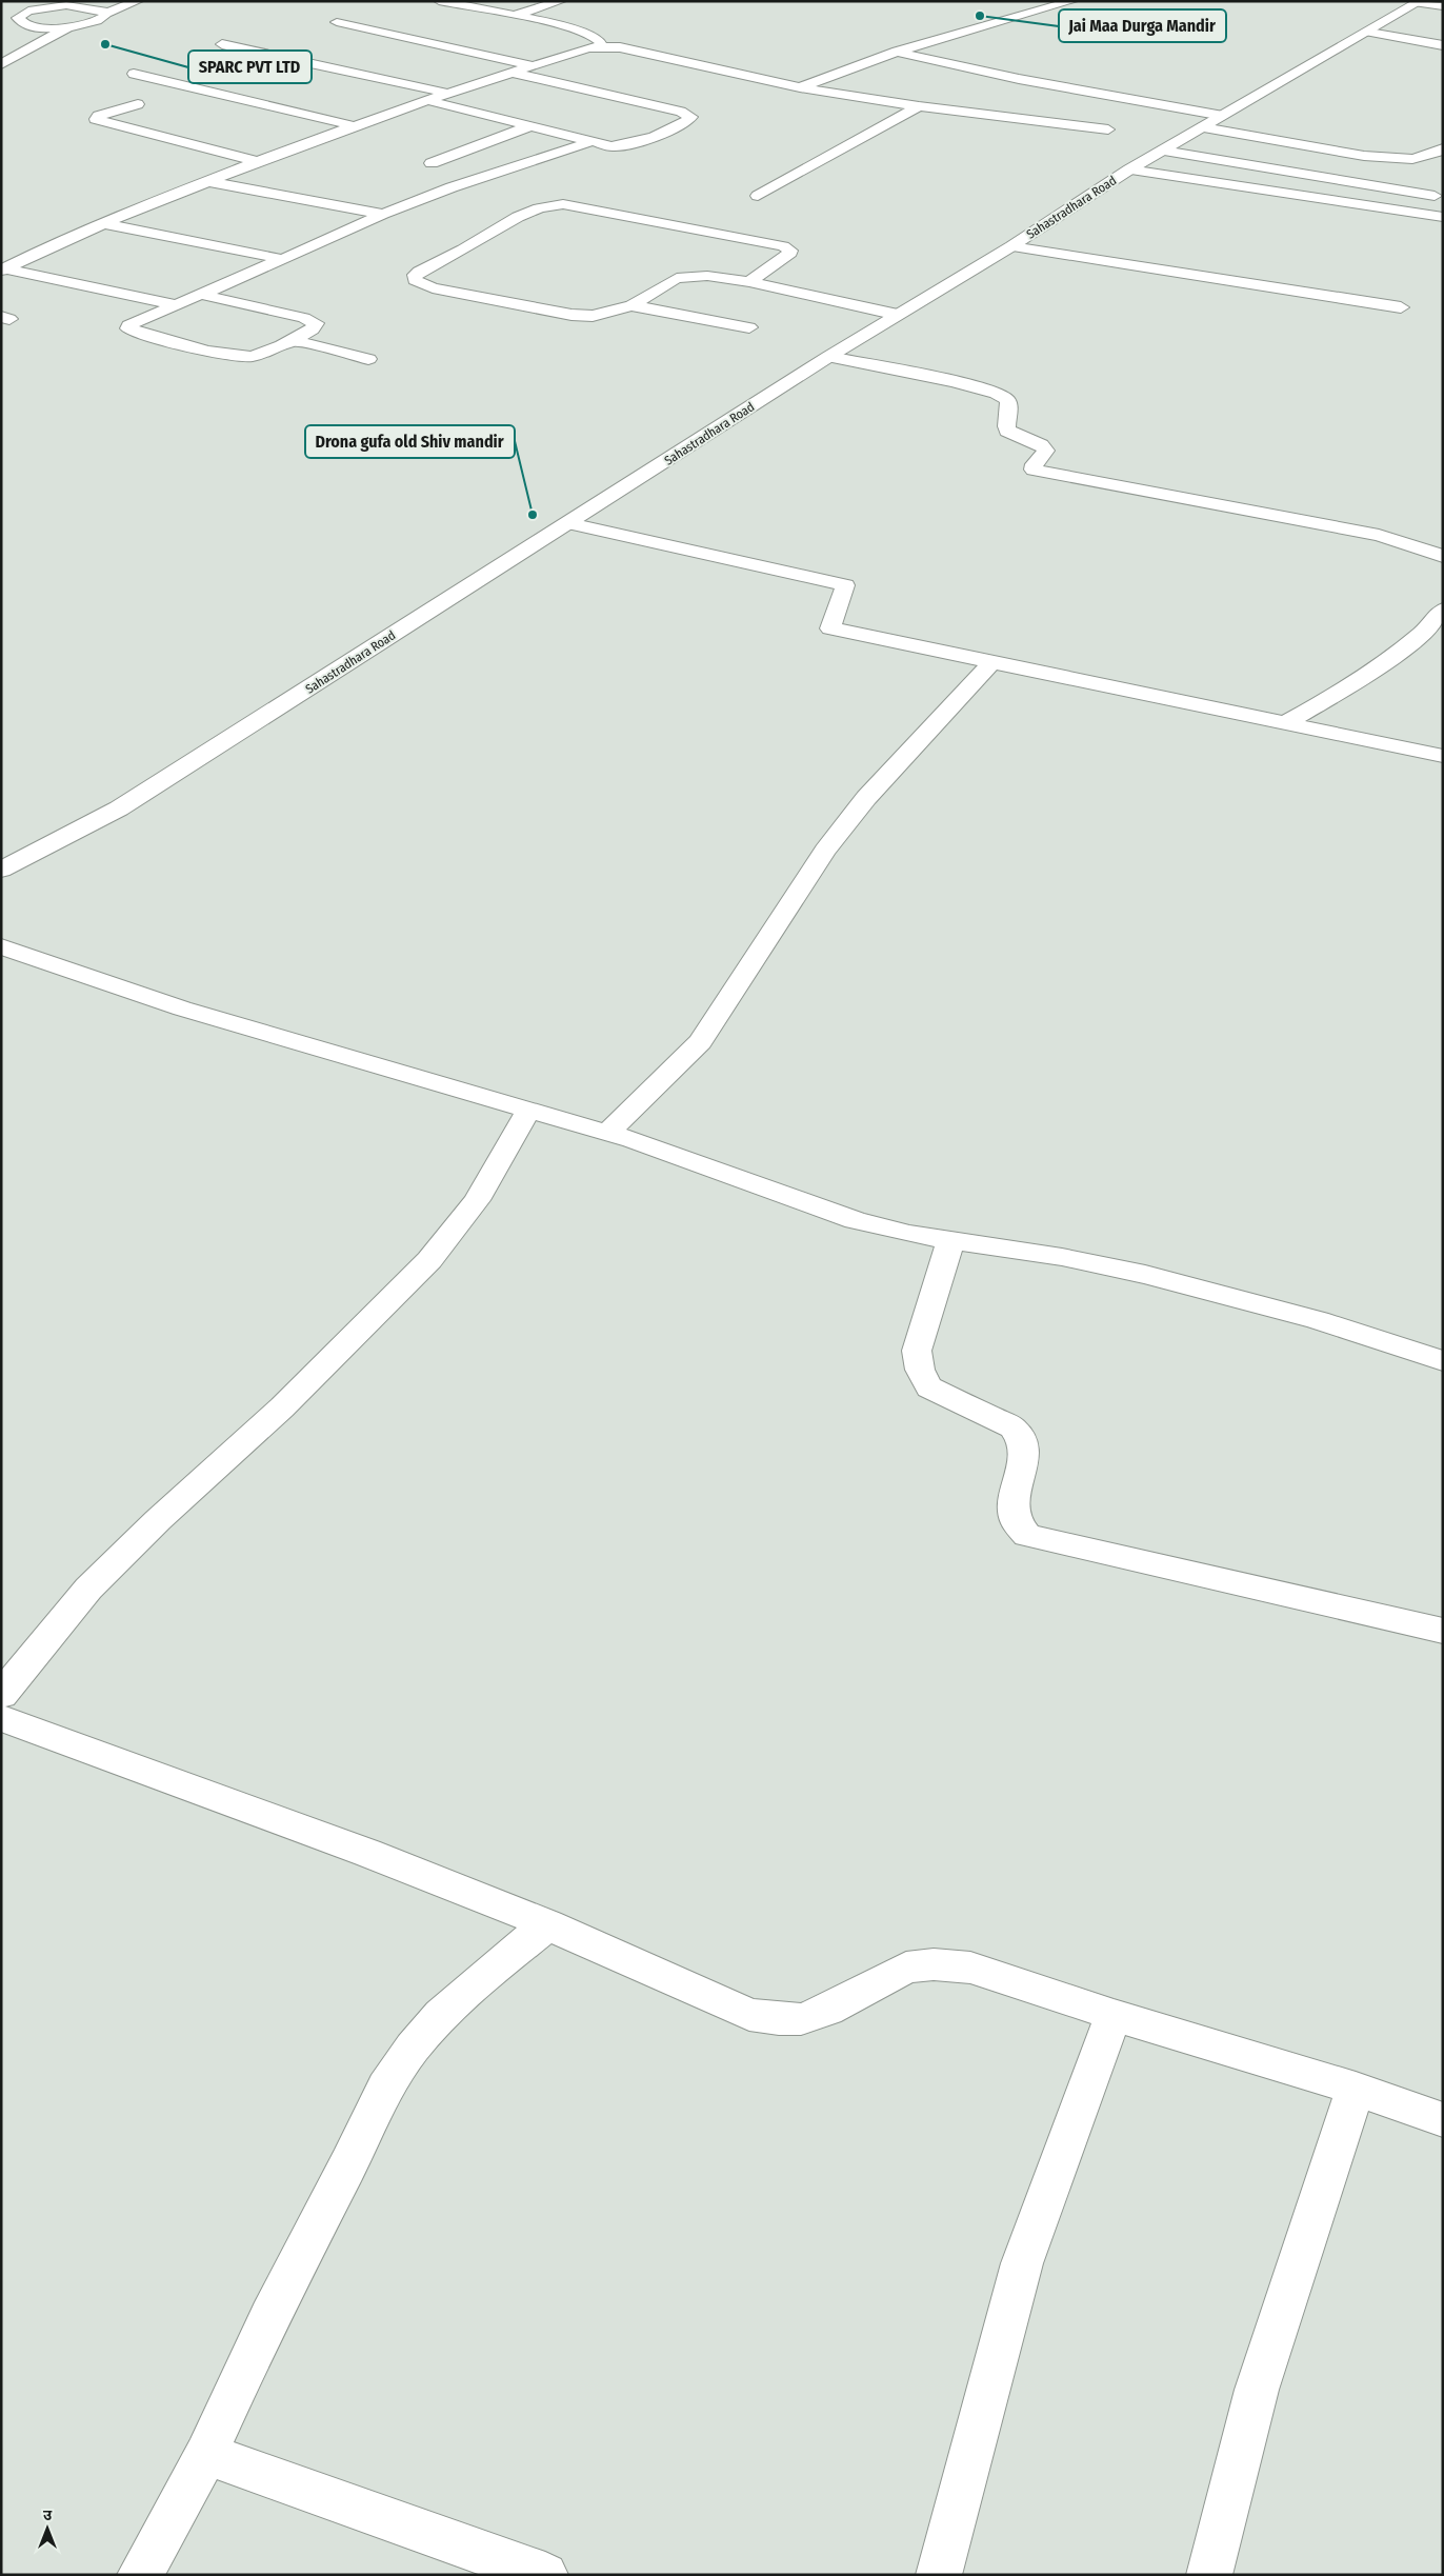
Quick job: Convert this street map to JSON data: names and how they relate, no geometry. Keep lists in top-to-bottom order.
{
  "streets": {
    "street": ["Sahastradhara Road"]
  },
  "places": ["Jai Maa Durga Mandir", "SPARC PVT LTD", "Drona gufa old Shiv mandir"],
  "north": "top"
}
